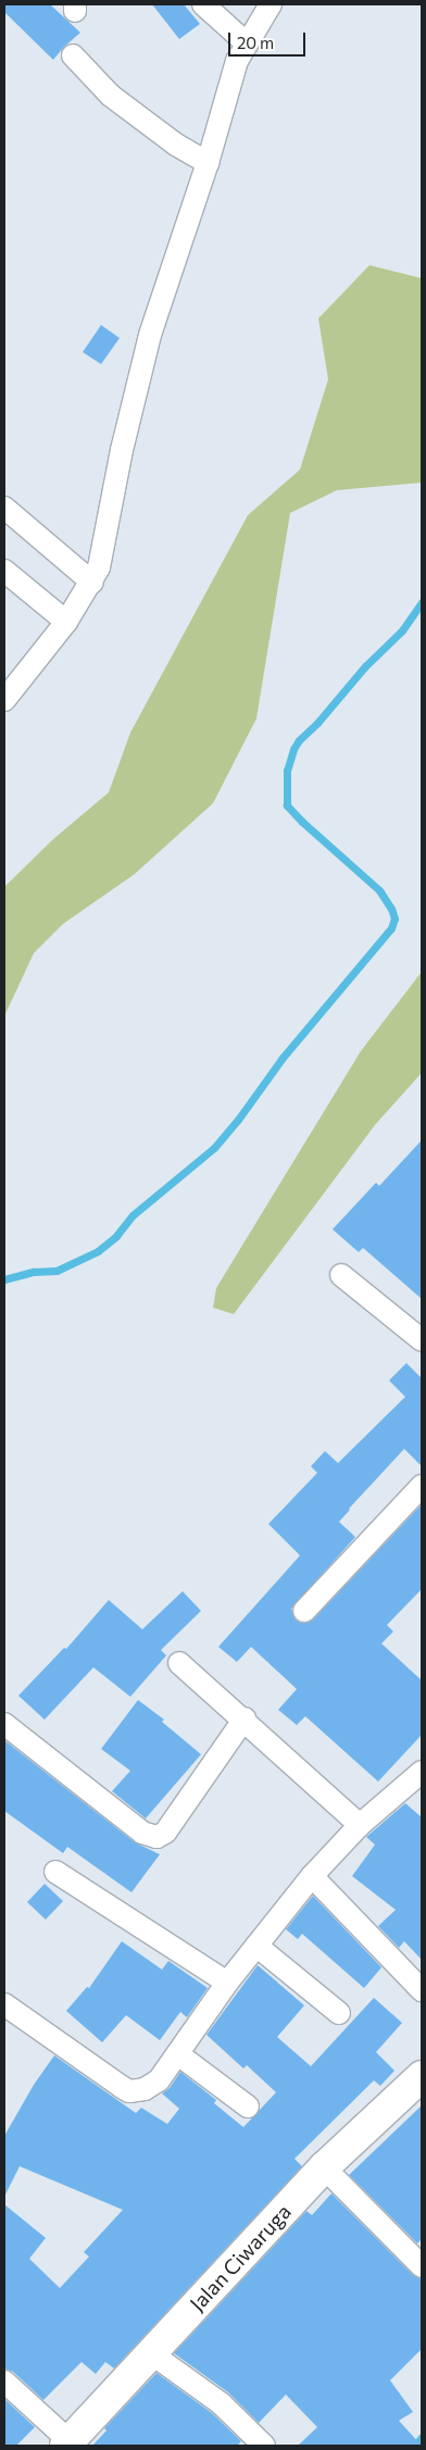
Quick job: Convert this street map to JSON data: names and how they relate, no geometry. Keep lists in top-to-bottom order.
{
  "streets": {
    "street": ["Jalan Ciwaruga"]
  },
  "scale_bar": "20 m"
}
